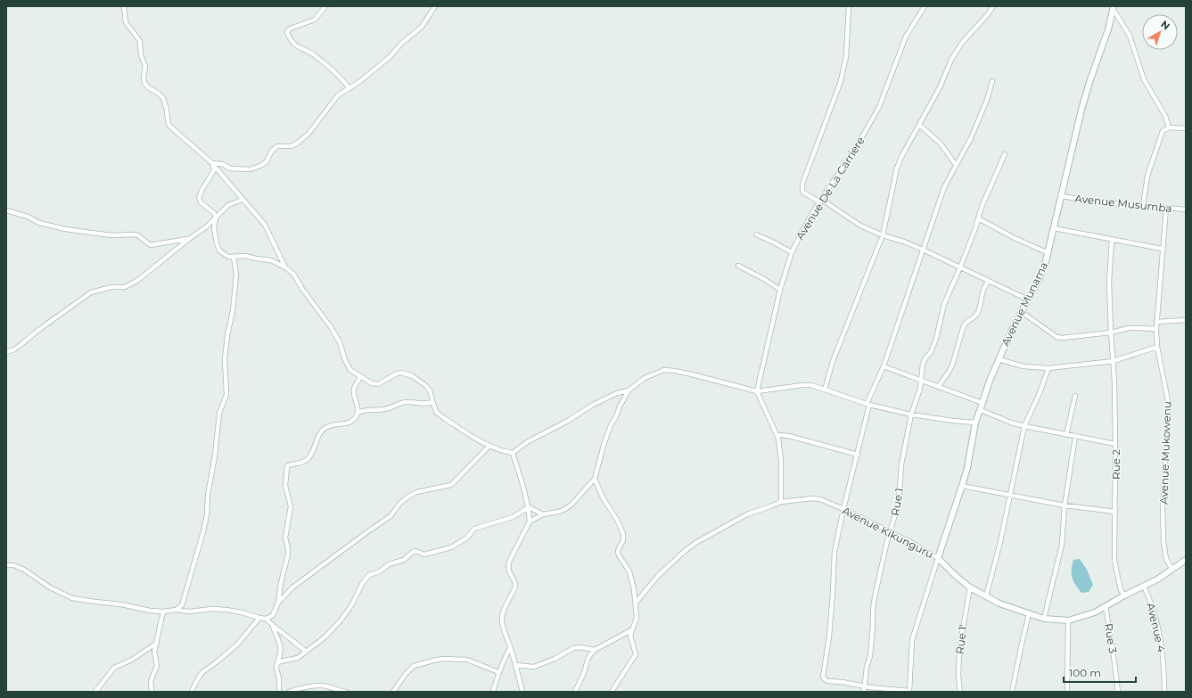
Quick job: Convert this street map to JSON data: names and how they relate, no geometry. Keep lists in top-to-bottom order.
{
  "streets": {
    "street": [
      "Avenue De La Carriere",
      "Avenue Musumba",
      "Avenue Munama",
      "Avenue Mukowenu",
      "Rue 2",
      "Rue 1",
      "Avenue Kikunguru",
      "Avenue 4",
      "Rue 3",
      "Rue 1'"
    ]
  },
  "crossings": [
    ["Avenue Musumba", "Avenue Munama"],
    ["Avenue Musumba", "Avenue Mukowenu"],
    ["Avenue Munama", "Avenue Kikunguru"],
    ["Avenue Mukowenu", "Avenue Kikunguru"],
    ["Rue 2", "Avenue Kikunguru"],
    ["Rue 1", "Avenue Kikunguru"],
    ["Avenue Kikunguru", "Avenue 4"],
    ["Avenue Kikunguru", "Rue 3"],
    ["Avenue Kikunguru", "Rue 1'"]
  ],
  "scale_bar": "100 m",
  "north": "top right"
}
